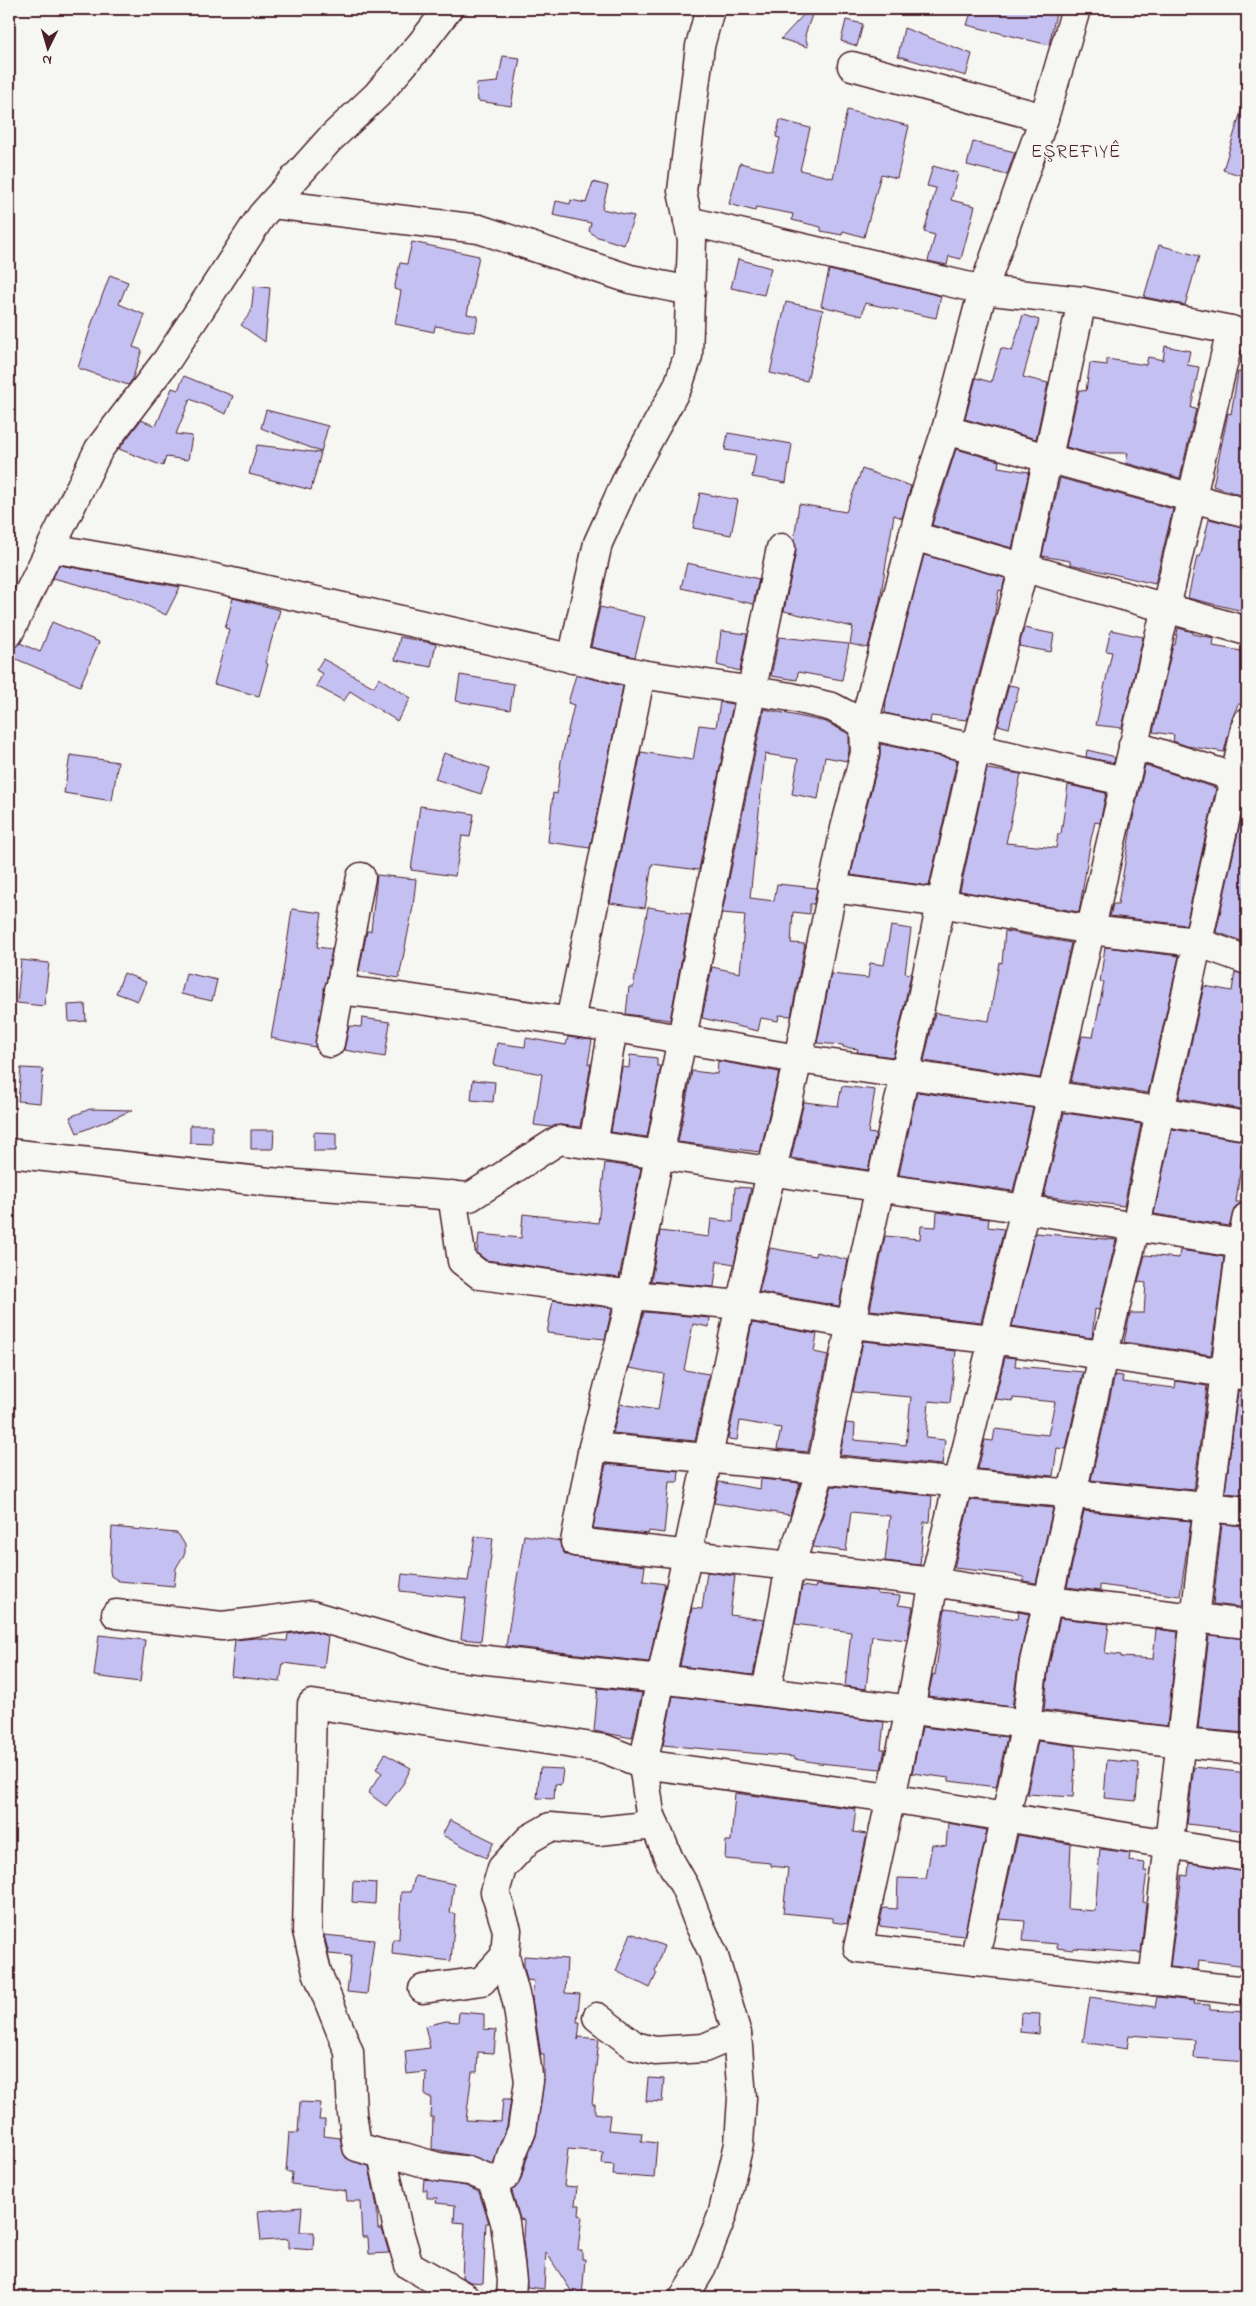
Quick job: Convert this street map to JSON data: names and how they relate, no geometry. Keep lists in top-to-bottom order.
{
  "districts": ["EŞREFIYÊ"],
  "north": "bottom"
}
